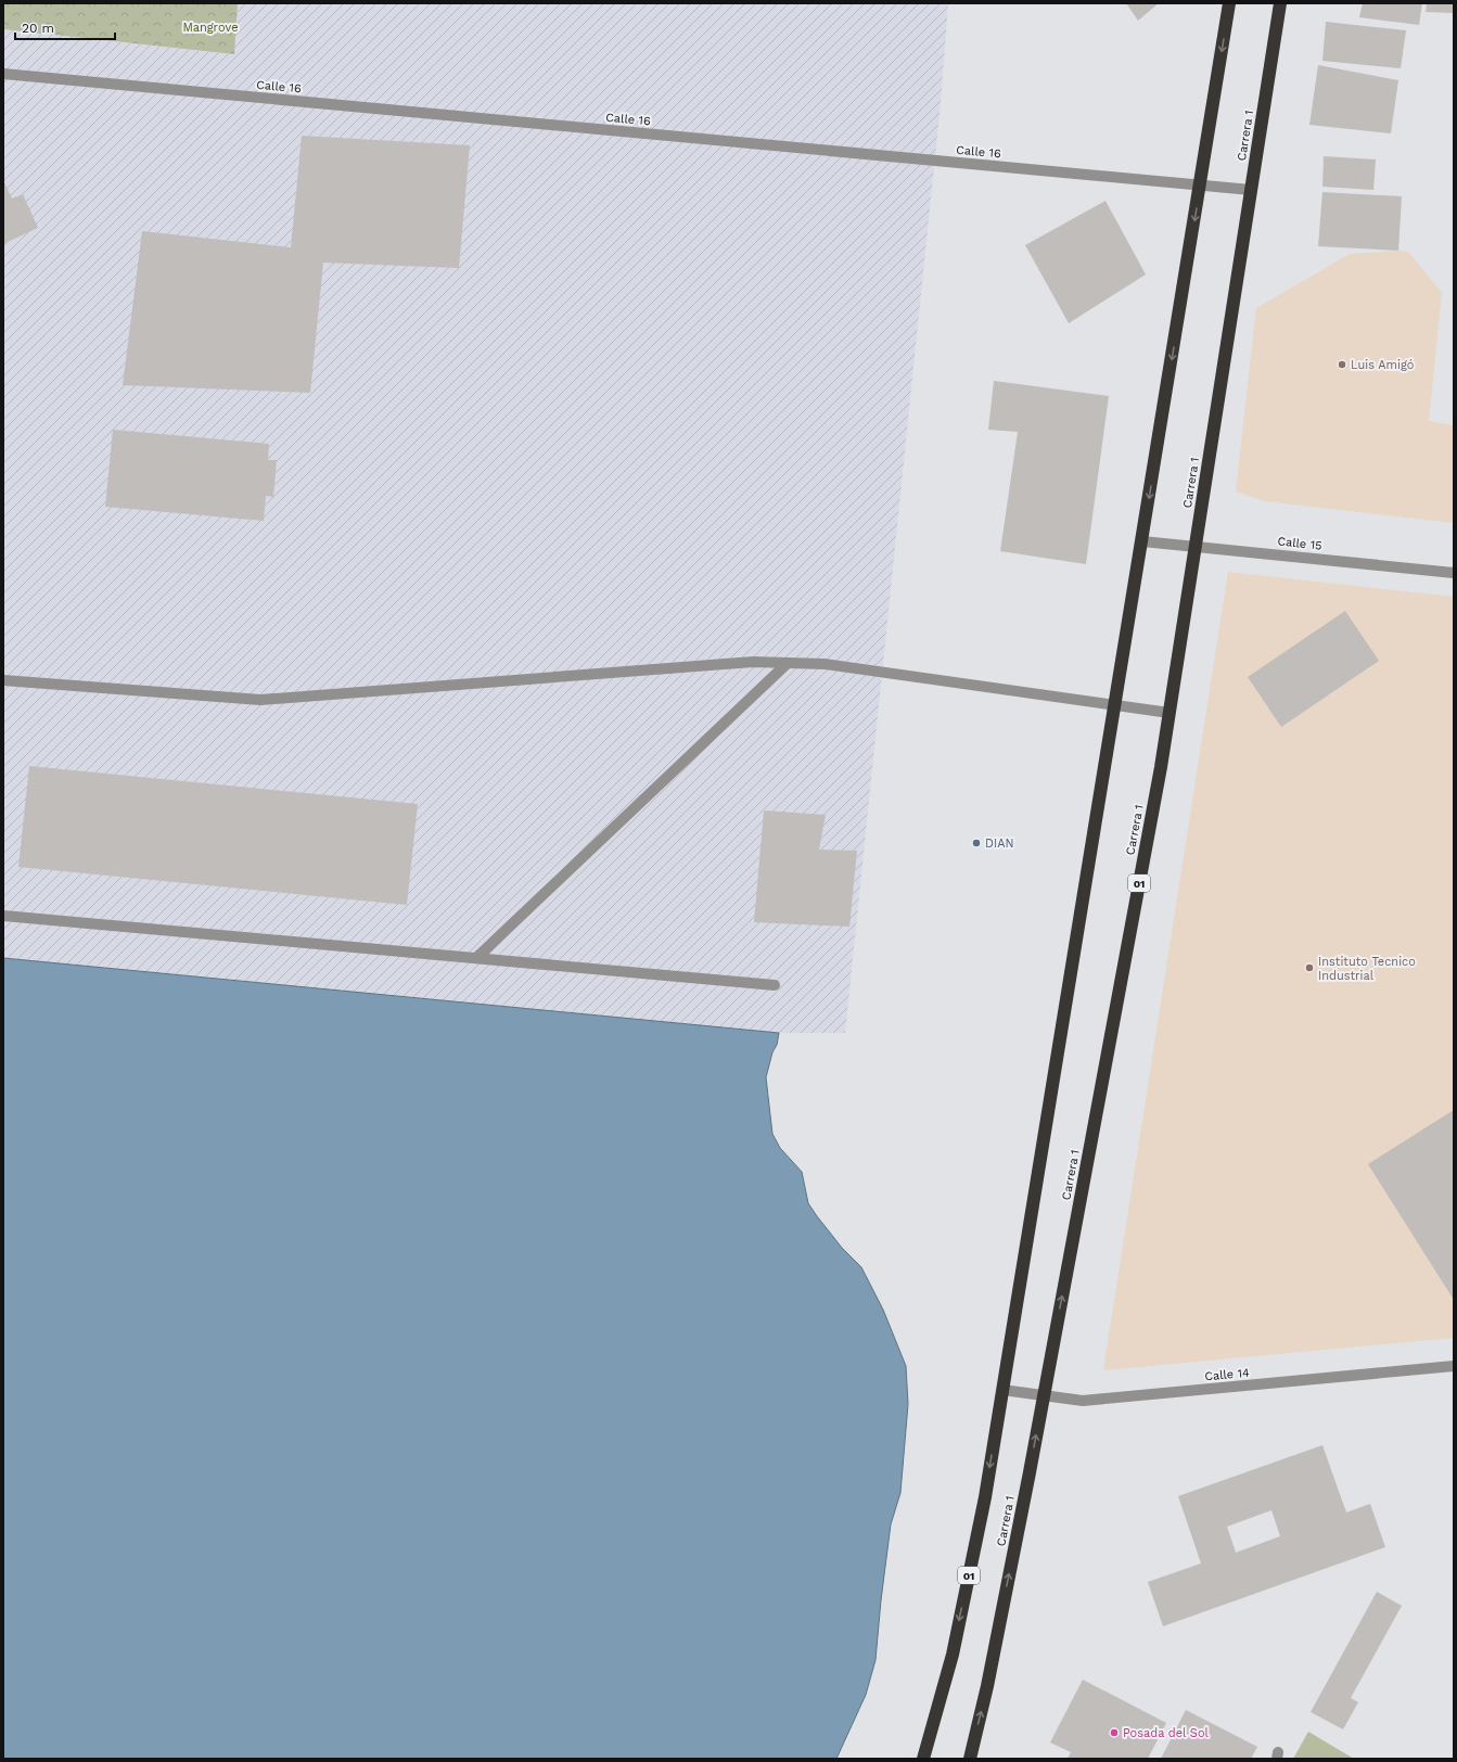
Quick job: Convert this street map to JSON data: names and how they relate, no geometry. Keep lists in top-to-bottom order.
{
  "streets": {
    "highway": ["Carrera 1", "01"],
    "street": ["Calle 16", "Calle 15", "Calle 14"]
  },
  "crossings": [
    ["Calle 16", "Carrera 1"],
    ["Calle 16", "01"],
    ["Carrera 1", "Calle 15"],
    ["Carrera 1", "Calle 14"],
    ["Calle 15", "01"],
    ["01", "Calle 14"]
  ],
  "parks": ["Mangrove"],
  "places": [
    "Luis Amigó",
    "DIAN",
    "Instituto Tecnico Industrial",
    "Posada del Sol"
  ],
  "scale_bar": "20 m"
}
